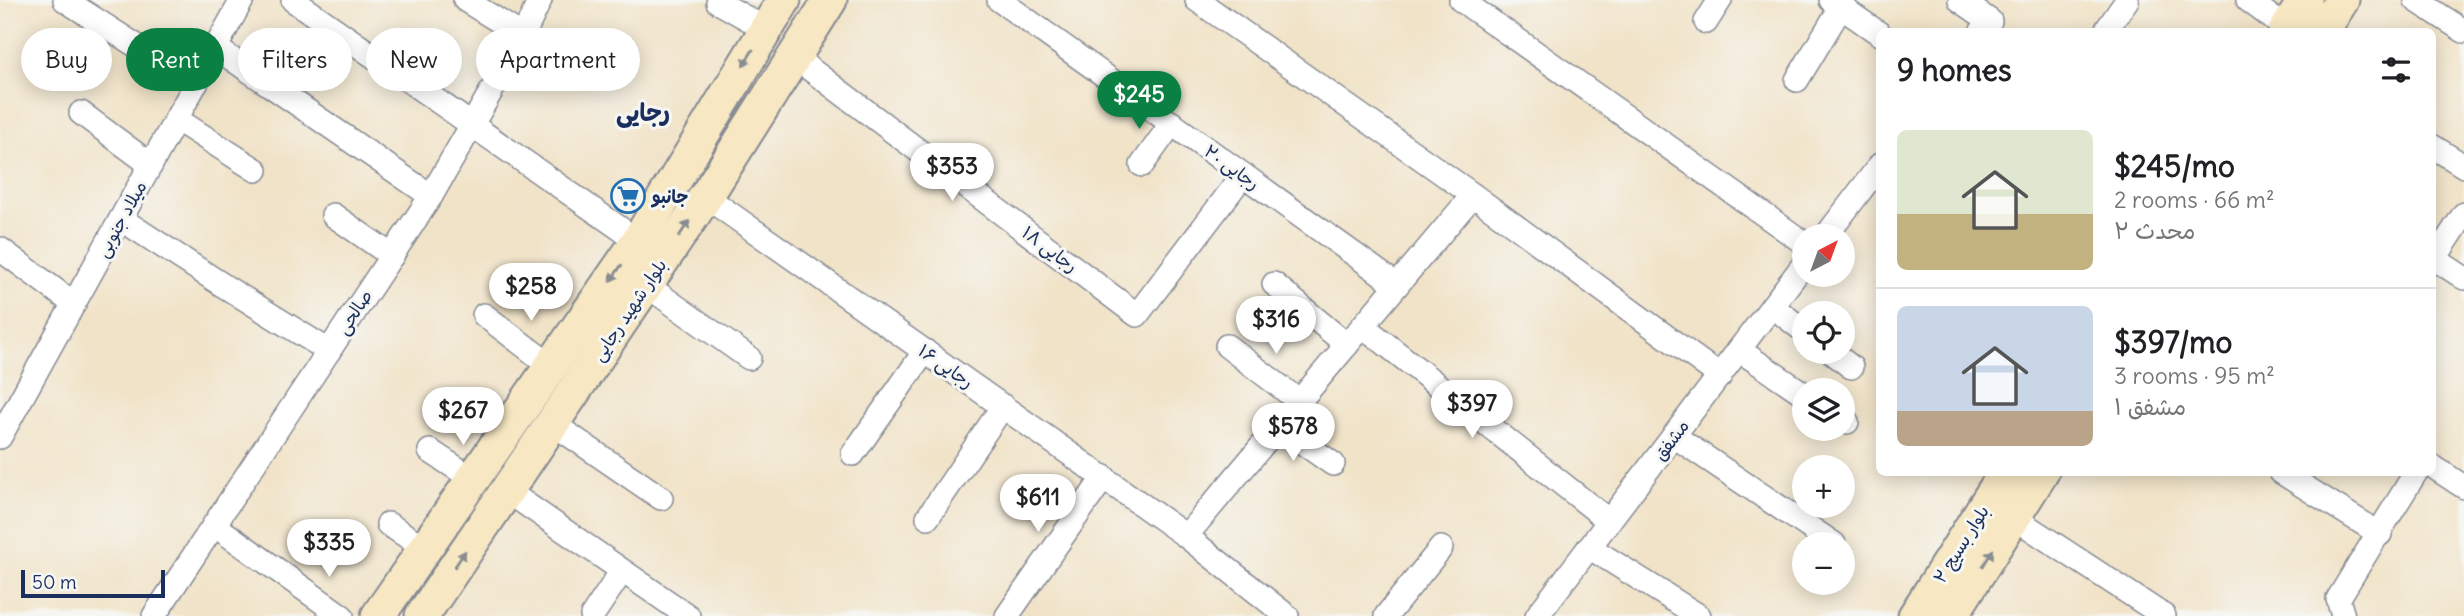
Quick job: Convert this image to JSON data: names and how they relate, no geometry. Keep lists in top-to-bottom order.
{
  "streets": {
    "main road": ["بلوار شهید رجایی", "بلوار بسیج ۲"],
    "street": [
      "رجایی ۲۰",
      "میلاد جنوبی",
      "رجایی ۱۸",
      "صالحی",
      "رجایی ۱۶",
      "مشفق"
    ]
  },
  "crossings": [
    ["رجایی ۲۰", "رجایی ۱۸"],
    ["رجایی ۱۸", "بلوار شهید رجایی"],
    ["بلوار شهید رجایی", "رجایی ۱۶"]
  ],
  "districts": ["رجایی"],
  "places": {
    "supermarket": ["جانبو"]
  },
  "scale_bar": "50 m",
  "north": "top right",
  "page": {
    "chip": [
      "Buy",
      "Rent",
      "Filters",
      "New",
      "Apartment"
    ],
    "heading": "9 homes",
    "price": [
      "$245",
      "$353",
      "$258",
      "$316",
      "$397",
      "$267",
      "$578",
      "$611",
      "$335"
    ],
    "list": [
      {
        "name": "$245/mo",
        "note": "2 rooms · 66 m² · محدث ۲"
      },
      {
        "name": "$397/mo",
        "note": "3 rooms · 95 m² · مشفق ۱"
      }
    ],
    "map_buttons": ["+", "−"],
    "scale": "50 m"
  }
}
